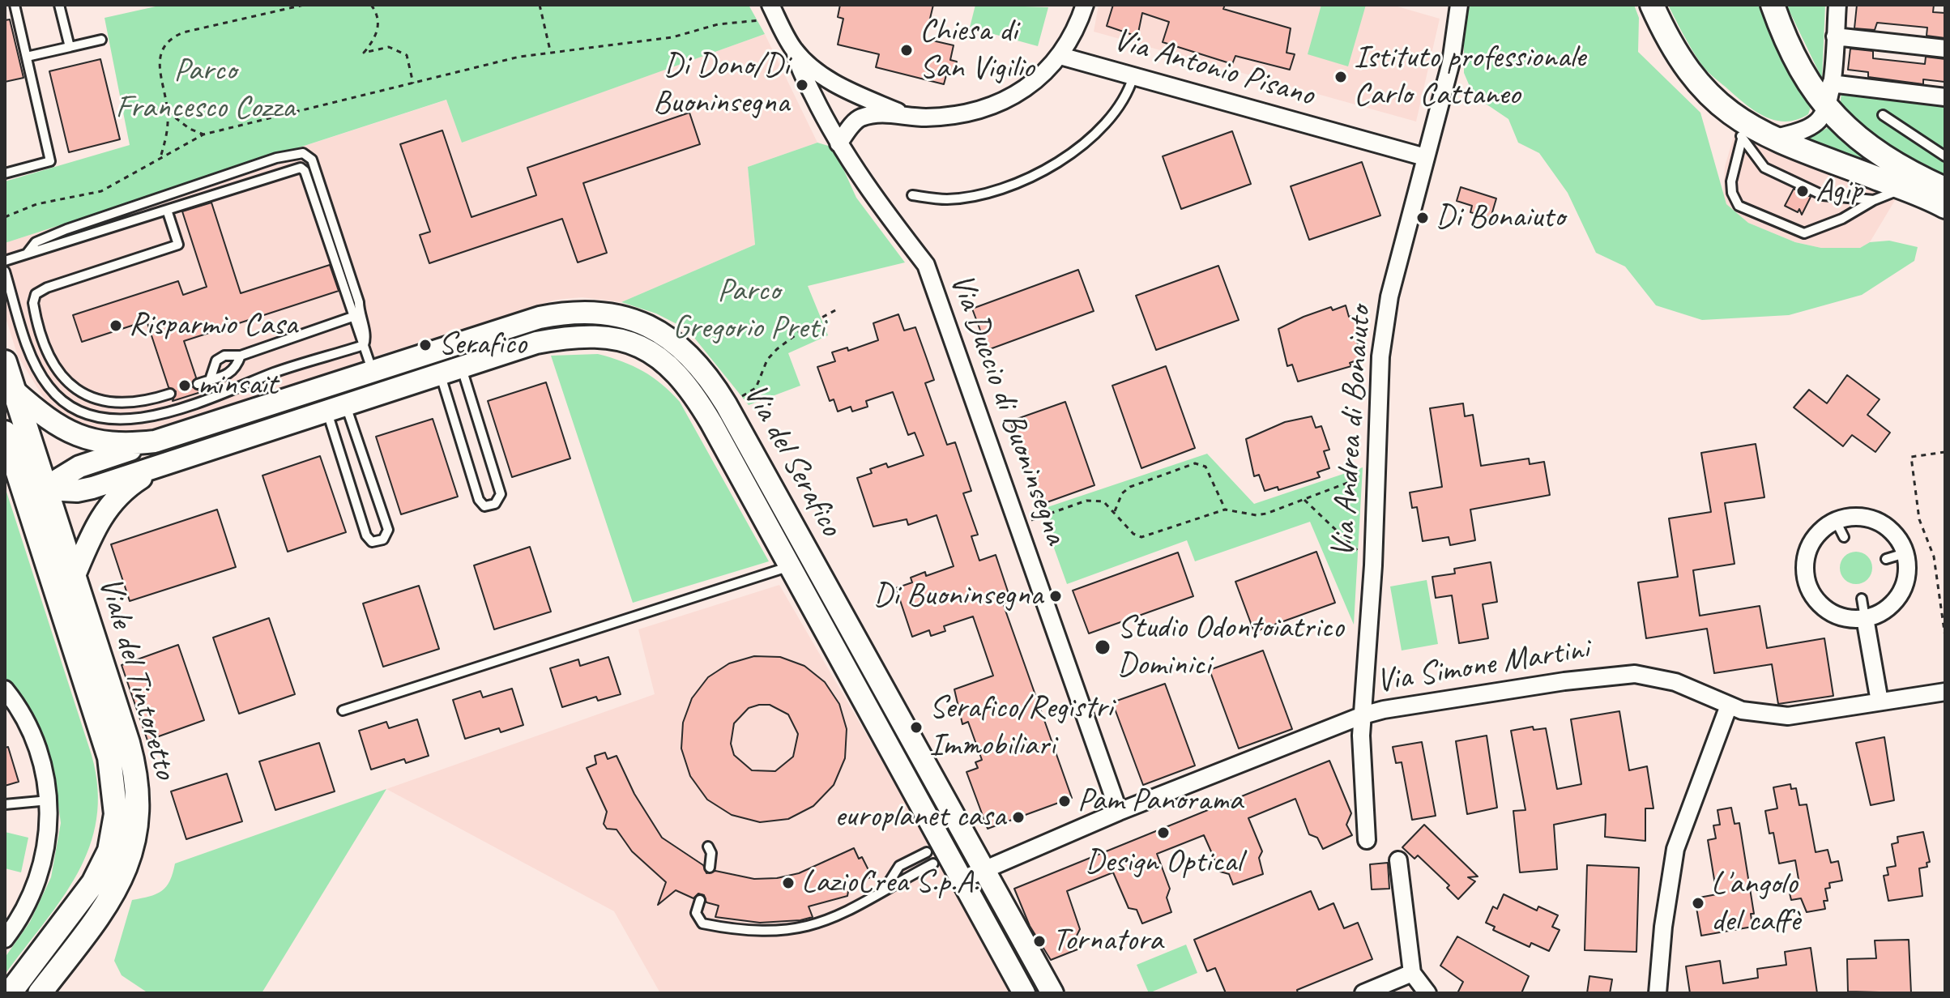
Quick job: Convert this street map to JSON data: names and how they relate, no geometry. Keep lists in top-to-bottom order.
{
  "streets": {
    "main road": ["Viale del Tintoretto"],
    "street": [
      "Via Antonio Pisano",
      "Via Duccio di Buoninsegna",
      "Via Andrea di Bonaiuto",
      "Via del Serafico",
      "Via Simone Martini"
    ]
  },
  "crossings": [
    ["Via Antonio Pisano", "Via Andrea di Bonaiuto"],
    ["Via Duccio di Buoninsegna", "Via Simone Martini"],
    ["Via Andrea di Bonaiuto", "Via Simone Martini"],
    ["Via del Serafico", "Via Simone Martini"],
    ["Via del Serafico", "Viale del Tintoretto"]
  ],
  "parks": ["Parco Francesco Cozza", "Parco Gregorio Preti"],
  "places": [
    "Chiesa di San Vigilio",
    "Istituto professionale Carlo Cattaneo",
    "Di Dono/Di Buoninsegna",
    "Agip",
    "Di Bonaiuto",
    "Risparmio Casa",
    "Serafico",
    "minsait",
    "Di Buoninsegna",
    "Studio Odontoiatrico Dominici",
    "Serafico/Registri Immobiliari",
    "Pam Panorama",
    "europlanet casa",
    "Design Optical",
    "LazioCrea S.p.A.",
    "L'angolo del caffè",
    "Tornatora"
  ]
}
